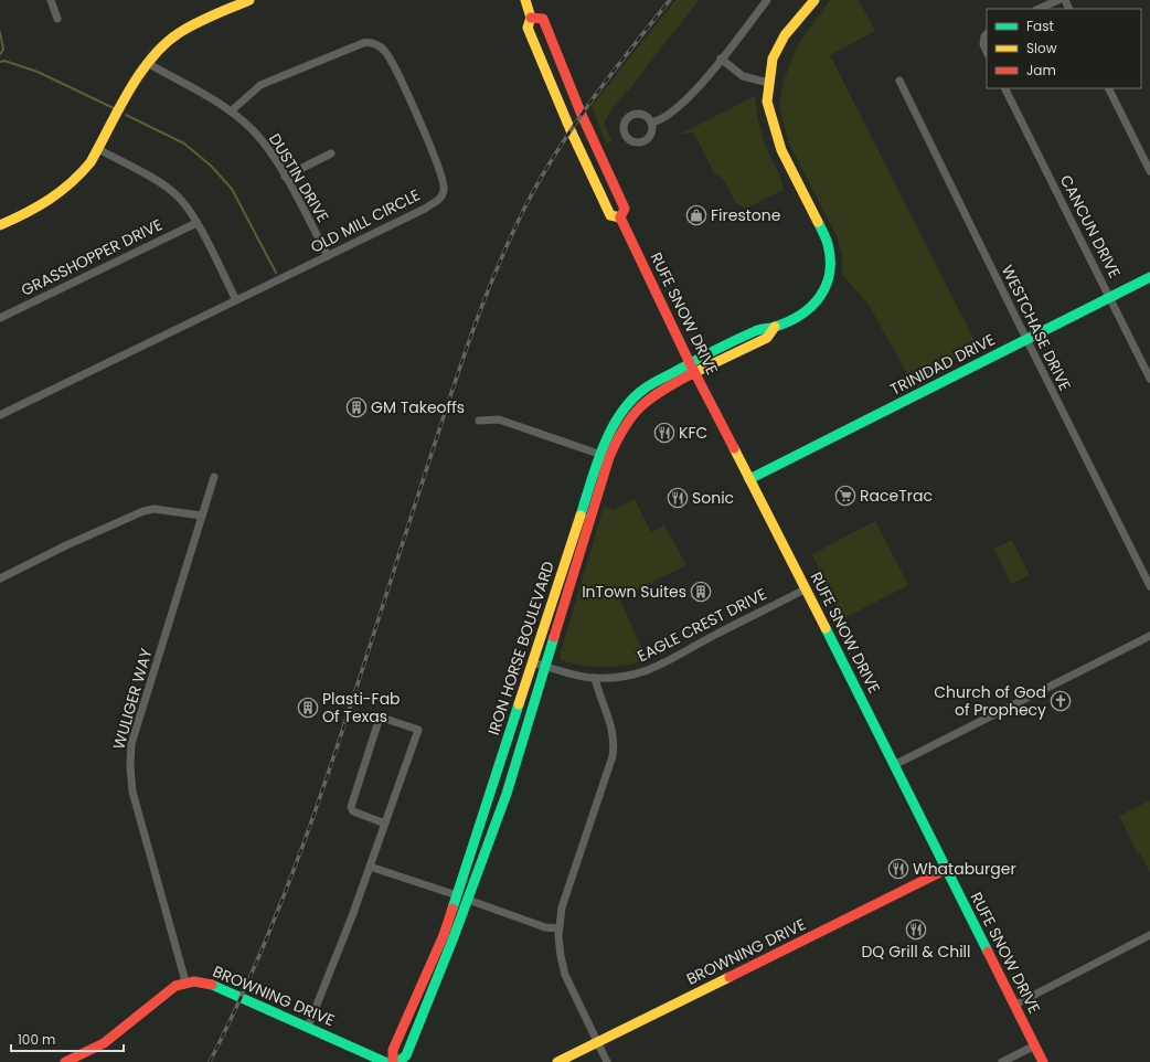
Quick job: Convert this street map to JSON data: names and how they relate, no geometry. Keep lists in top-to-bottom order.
{
  "streets": {
    "street": [
      "DUSTIN DRIVE",
      "OLD MILL CIRCLE",
      "CANCUN DRIVE",
      "GRASSHOPPER DRIVE",
      "RUFE SNOW DRIVE",
      "WESTCHASE DRIVE",
      "TRINIDAD DRIVE",
      "EAGLE CREST DRIVE",
      "IRON HORSE BOULEVARD",
      "WULIGER WAY",
      "BROWNING DRIVE"
    ]
  },
  "crossings": [
    ["DUSTIN DRIVE", "OLD MILL CIRCLE"],
    ["CANCUN DRIVE", "TRINIDAD DRIVE"],
    ["RUFE SNOW DRIVE", "TRINIDAD DRIVE"],
    ["RUFE SNOW DRIVE", "EAGLE CREST DRIVE"],
    ["RUFE SNOW DRIVE", "IRON HORSE BOULEVARD"],
    ["RUFE SNOW DRIVE", "BROWNING DRIVE"],
    ["WESTCHASE DRIVE", "TRINIDAD DRIVE"],
    ["EAGLE CREST DRIVE", "IRON HORSE BOULEVARD"],
    ["WULIGER WAY", "BROWNING DRIVE"]
  ],
  "places": {
    "shop": ["Firestone"],
    "building": ["GM Takeoffs", "InTown Suites", "Plasti-Fab Of Texas"],
    "restaurant": [
      "KFC",
      "Sonic",
      "Whataburger",
      "DQ Grill & Chill"
    ],
    "supermarket": ["RaceTrac"],
    "church": ["Church of God of Prophecy"]
  },
  "legend": ["Fast", "Slow", "Jam"],
  "scale_bar": "100 m"
}
